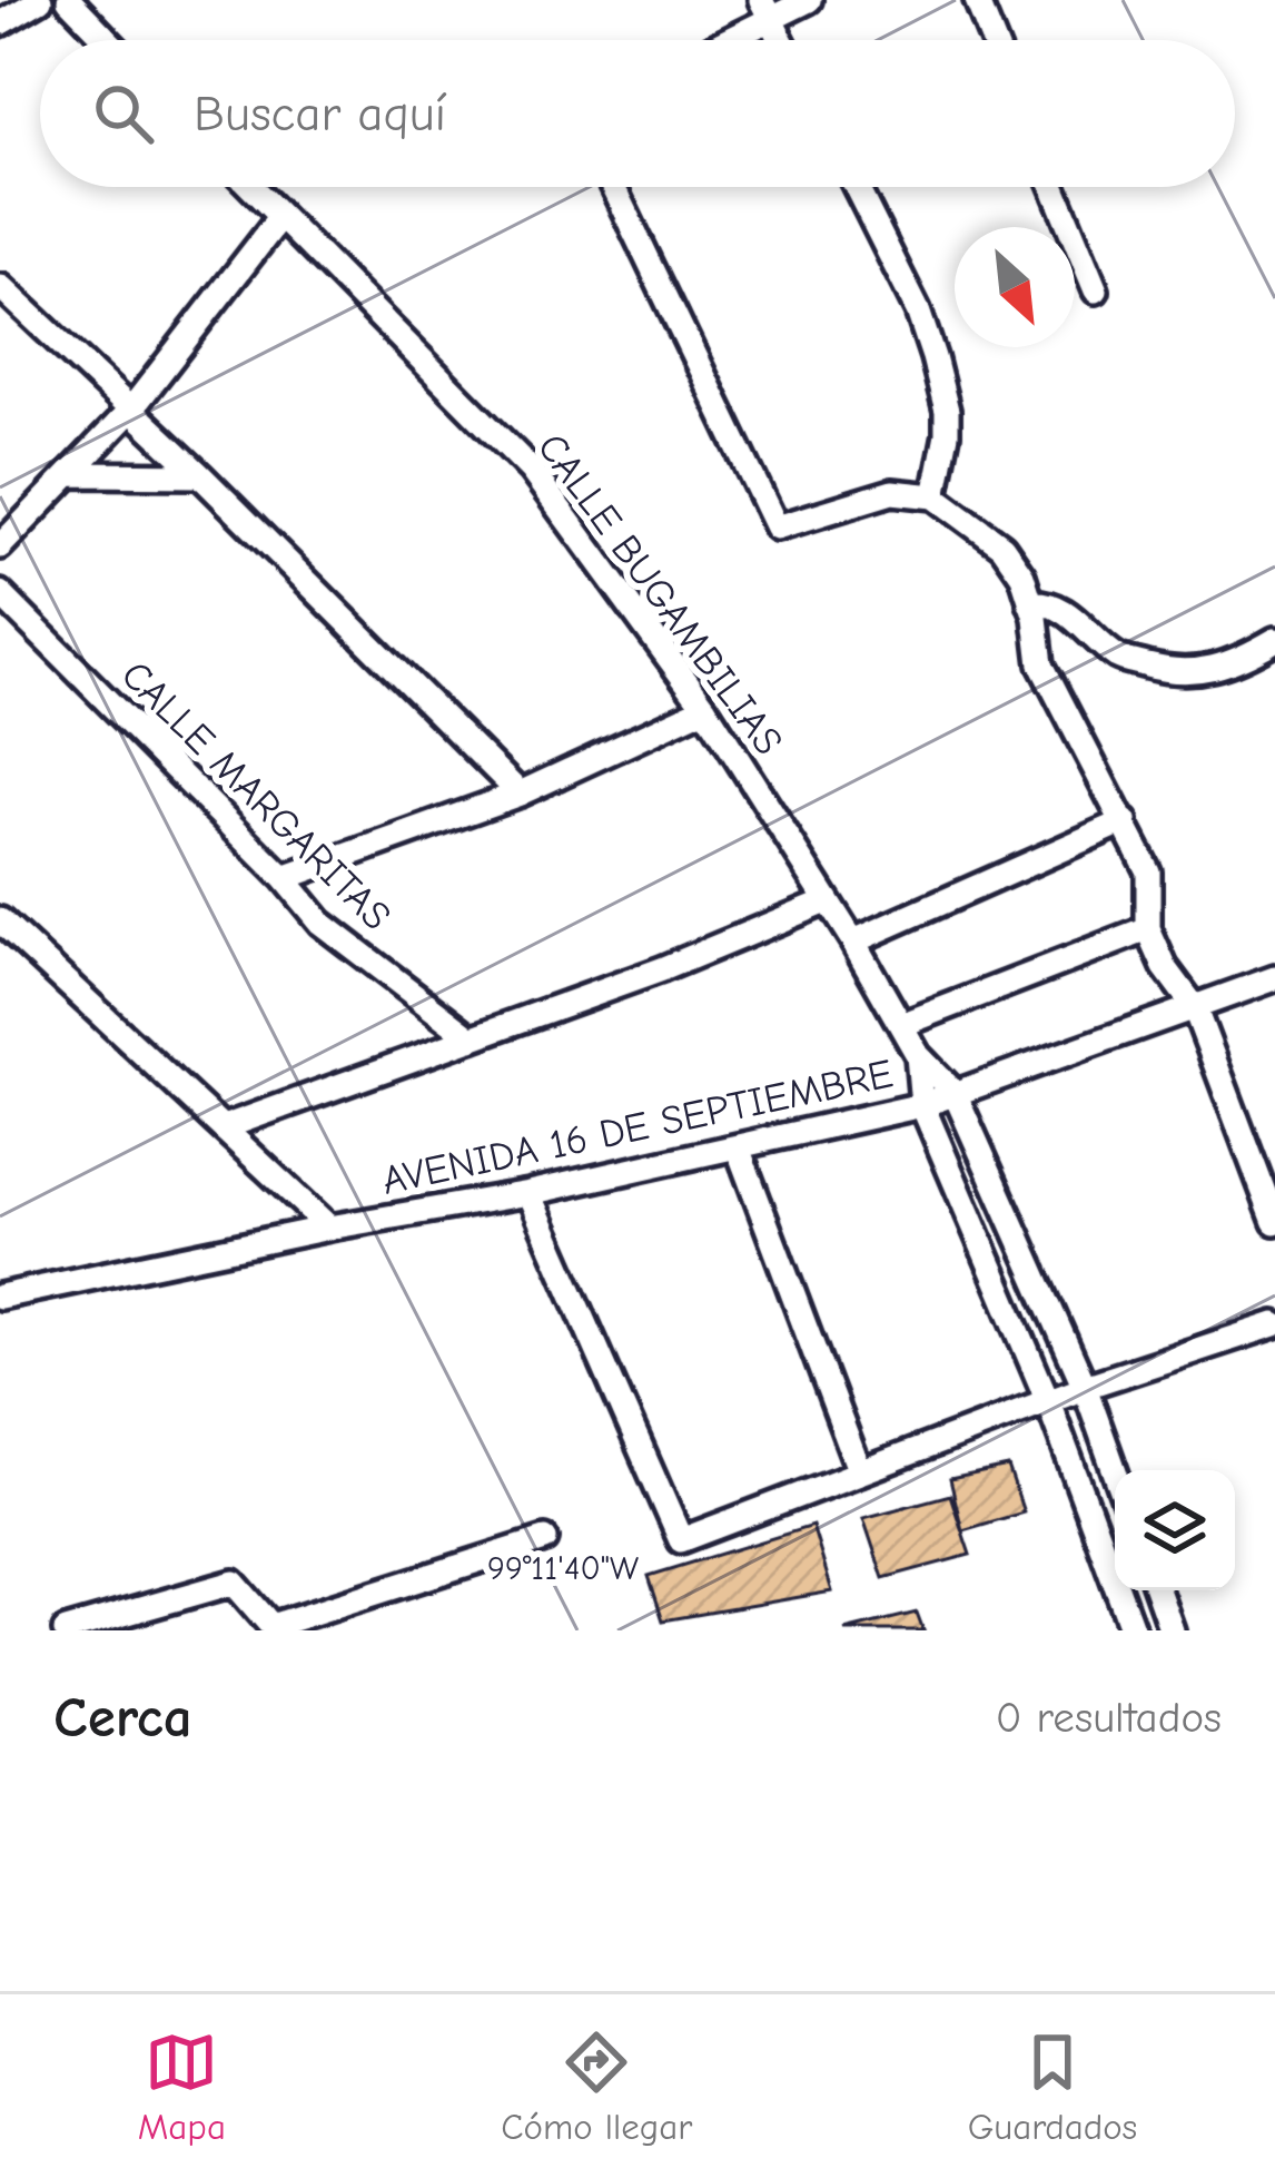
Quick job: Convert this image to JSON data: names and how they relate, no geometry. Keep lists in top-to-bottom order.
{
  "streets": {
    "street": ["CALLE BUGAMBILIAS", "CALLE MARGARITAS", "AVENIDA 16 DE SEPTIEMBRE"]
  },
  "crossings": [
    ["CALLE BUGAMBILIAS", "AVENIDA 16 DE SEPTIEMBRE"]
  ],
  "north": "bottom right",
  "page": {
    "search": "Buscar aquí",
    "heading": ["Cerca", "0 resultados"],
    "nav": ["Mapa", "Cómo llegar", "Guardados"]
  },
  "coordinates": ["99°11'40\"W"]
}
